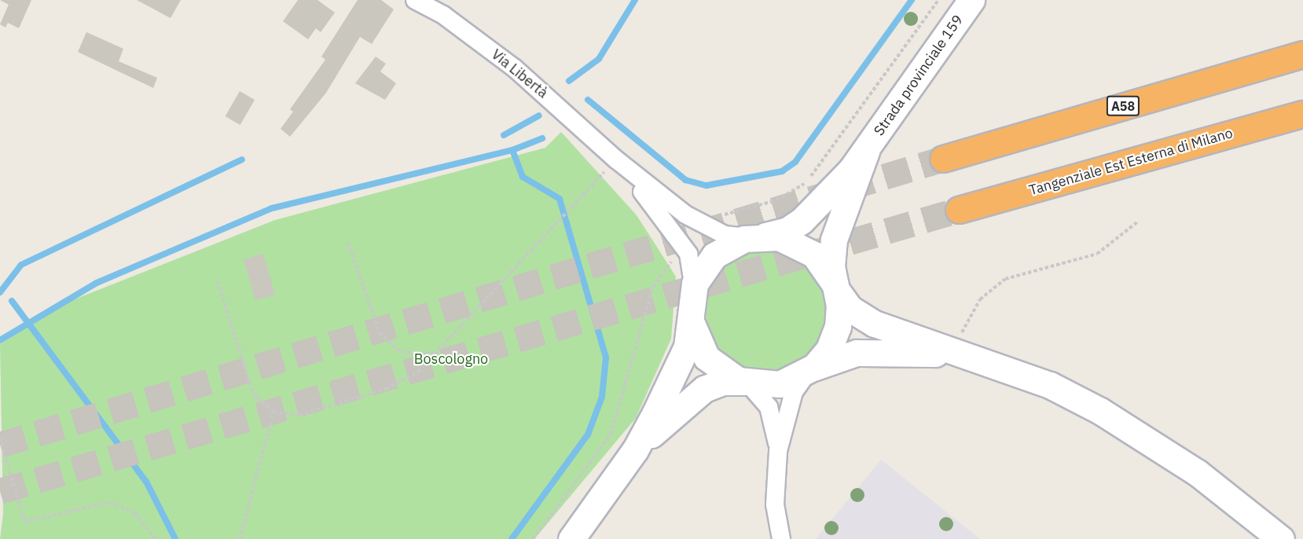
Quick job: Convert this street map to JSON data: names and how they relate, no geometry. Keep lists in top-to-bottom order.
{
  "streets": {
    "highway": ["A58", "Tangenziale Est Esterna di Milano"],
    "street": ["Via Libertà", "Strada provinciale 159"]
  },
  "parks": ["Boscologno"]
}
